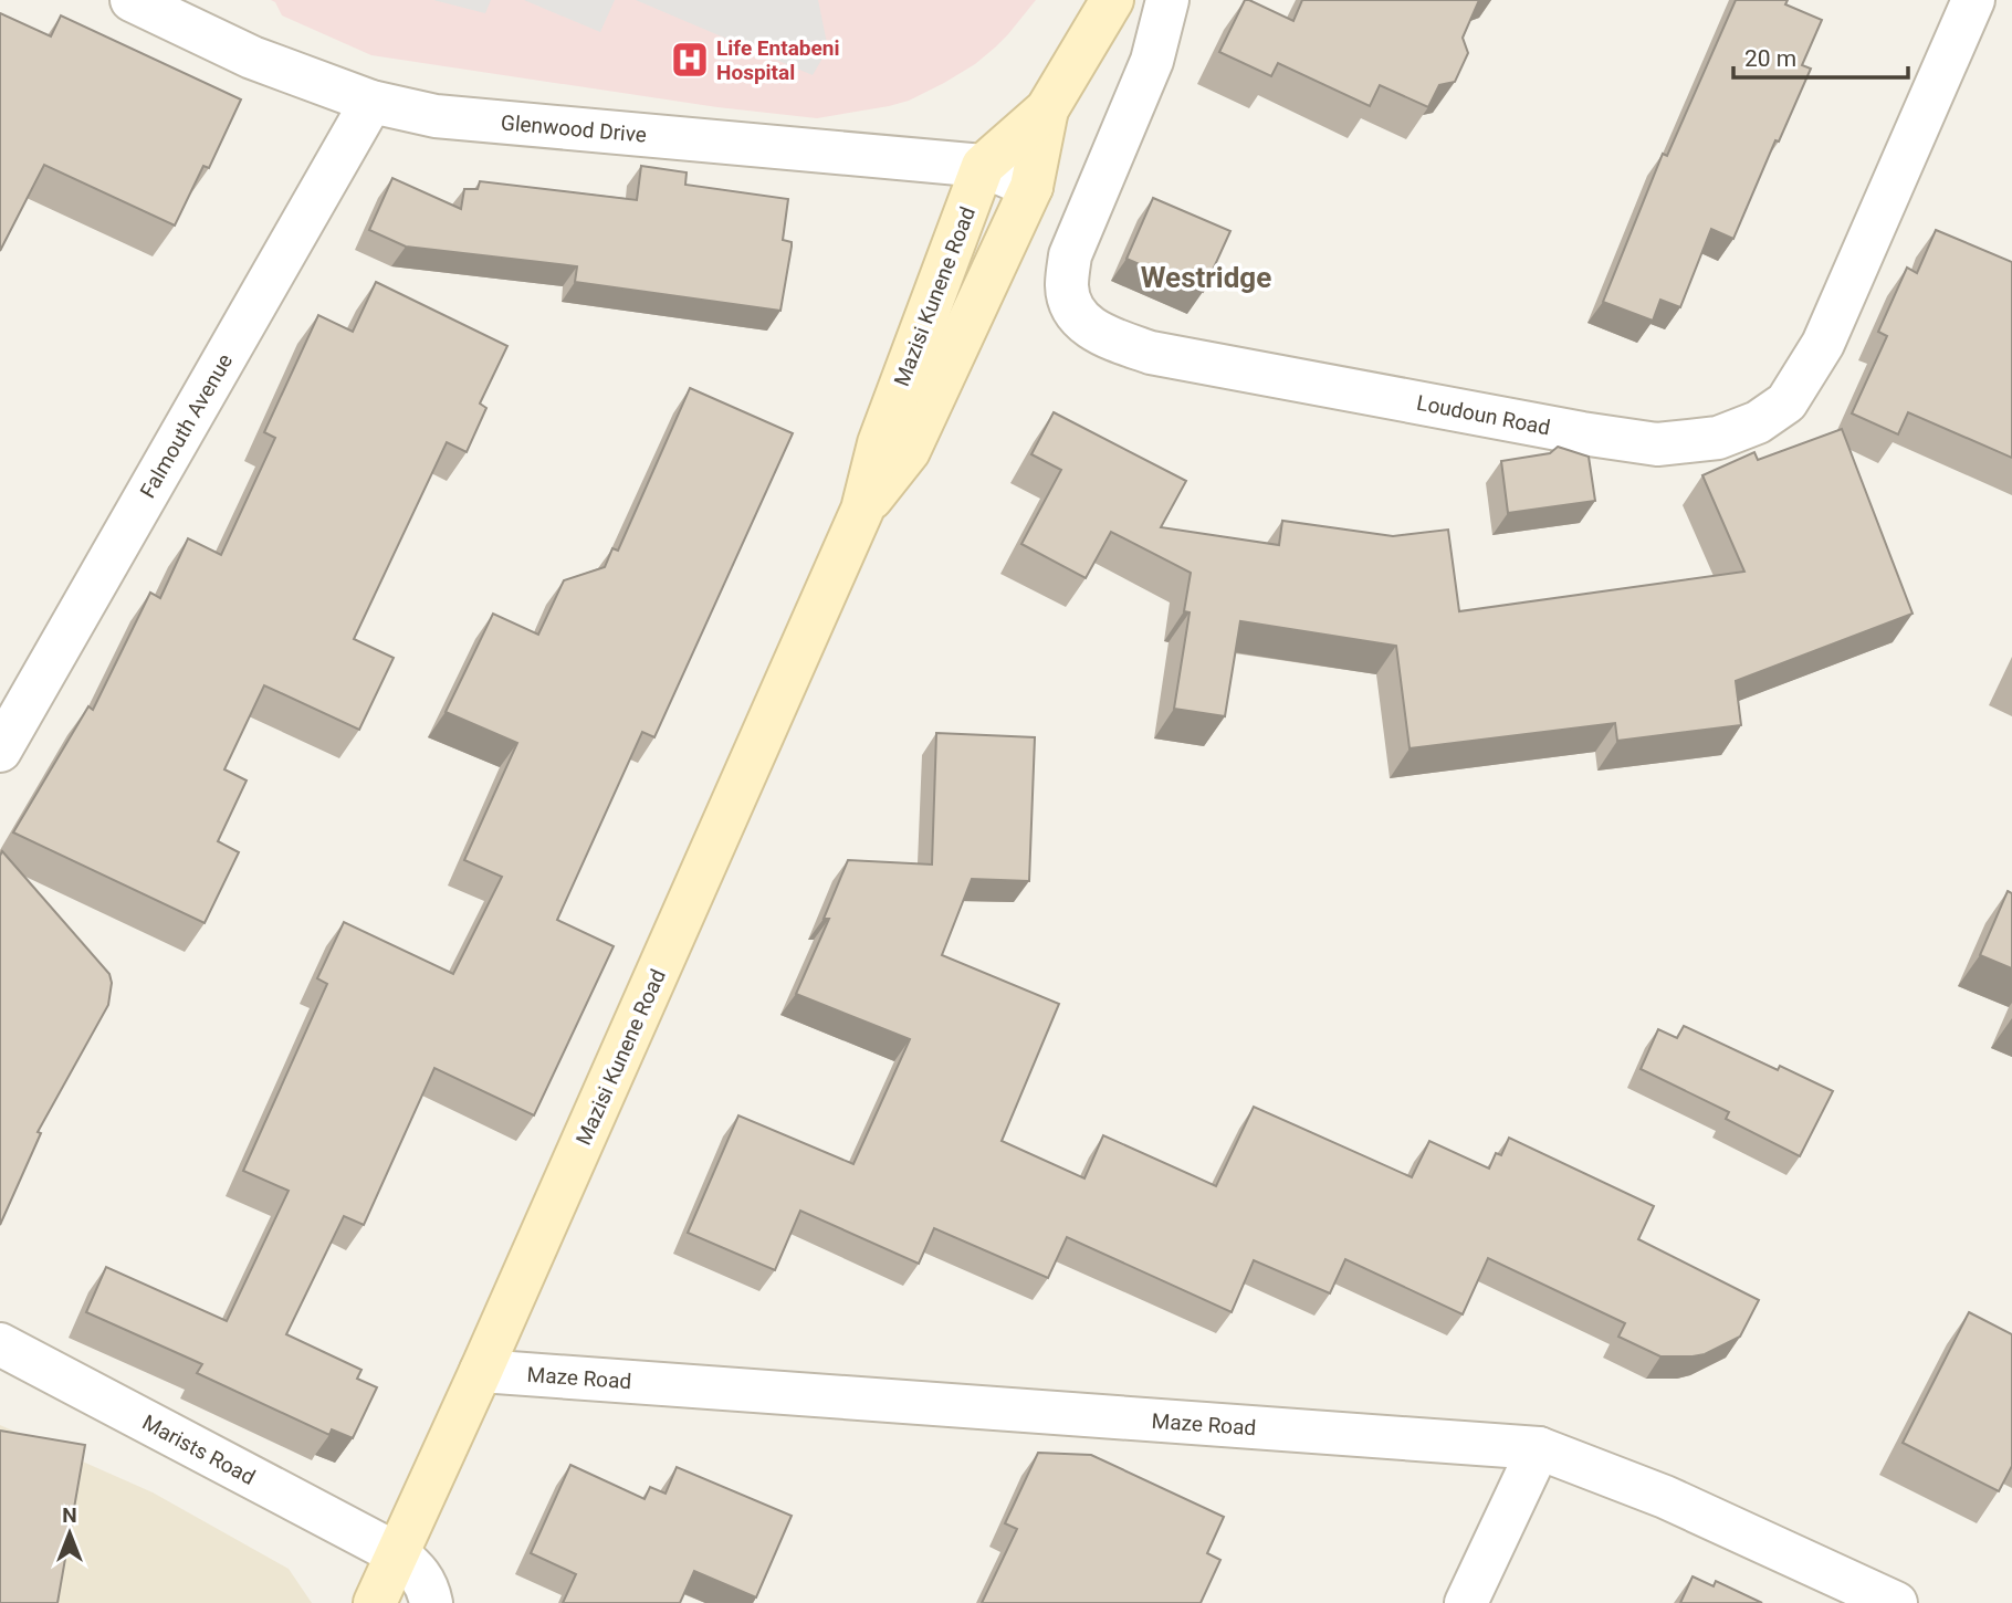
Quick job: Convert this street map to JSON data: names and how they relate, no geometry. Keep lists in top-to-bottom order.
{
  "streets": {
    "street": [
      "Glenwood Drive",
      "Mazisi Kunene Road",
      "Loudoun Road",
      "Falmouth Avenue",
      "Maze Road",
      "Marists Road"
    ]
  },
  "crossings": [
    ["Glenwood Drive", "Mazisi Kunene Road"],
    ["Glenwood Drive", "Falmouth Avenue"],
    ["Mazisi Kunene Road", "Maze Road"],
    ["Mazisi Kunene Road", "Marists Road"]
  ],
  "districts": ["Westridge"],
  "places": {
    "hospital": ["Life Entabeni Hospital"]
  },
  "scale_bar": "20 m",
  "north": "top"
}
